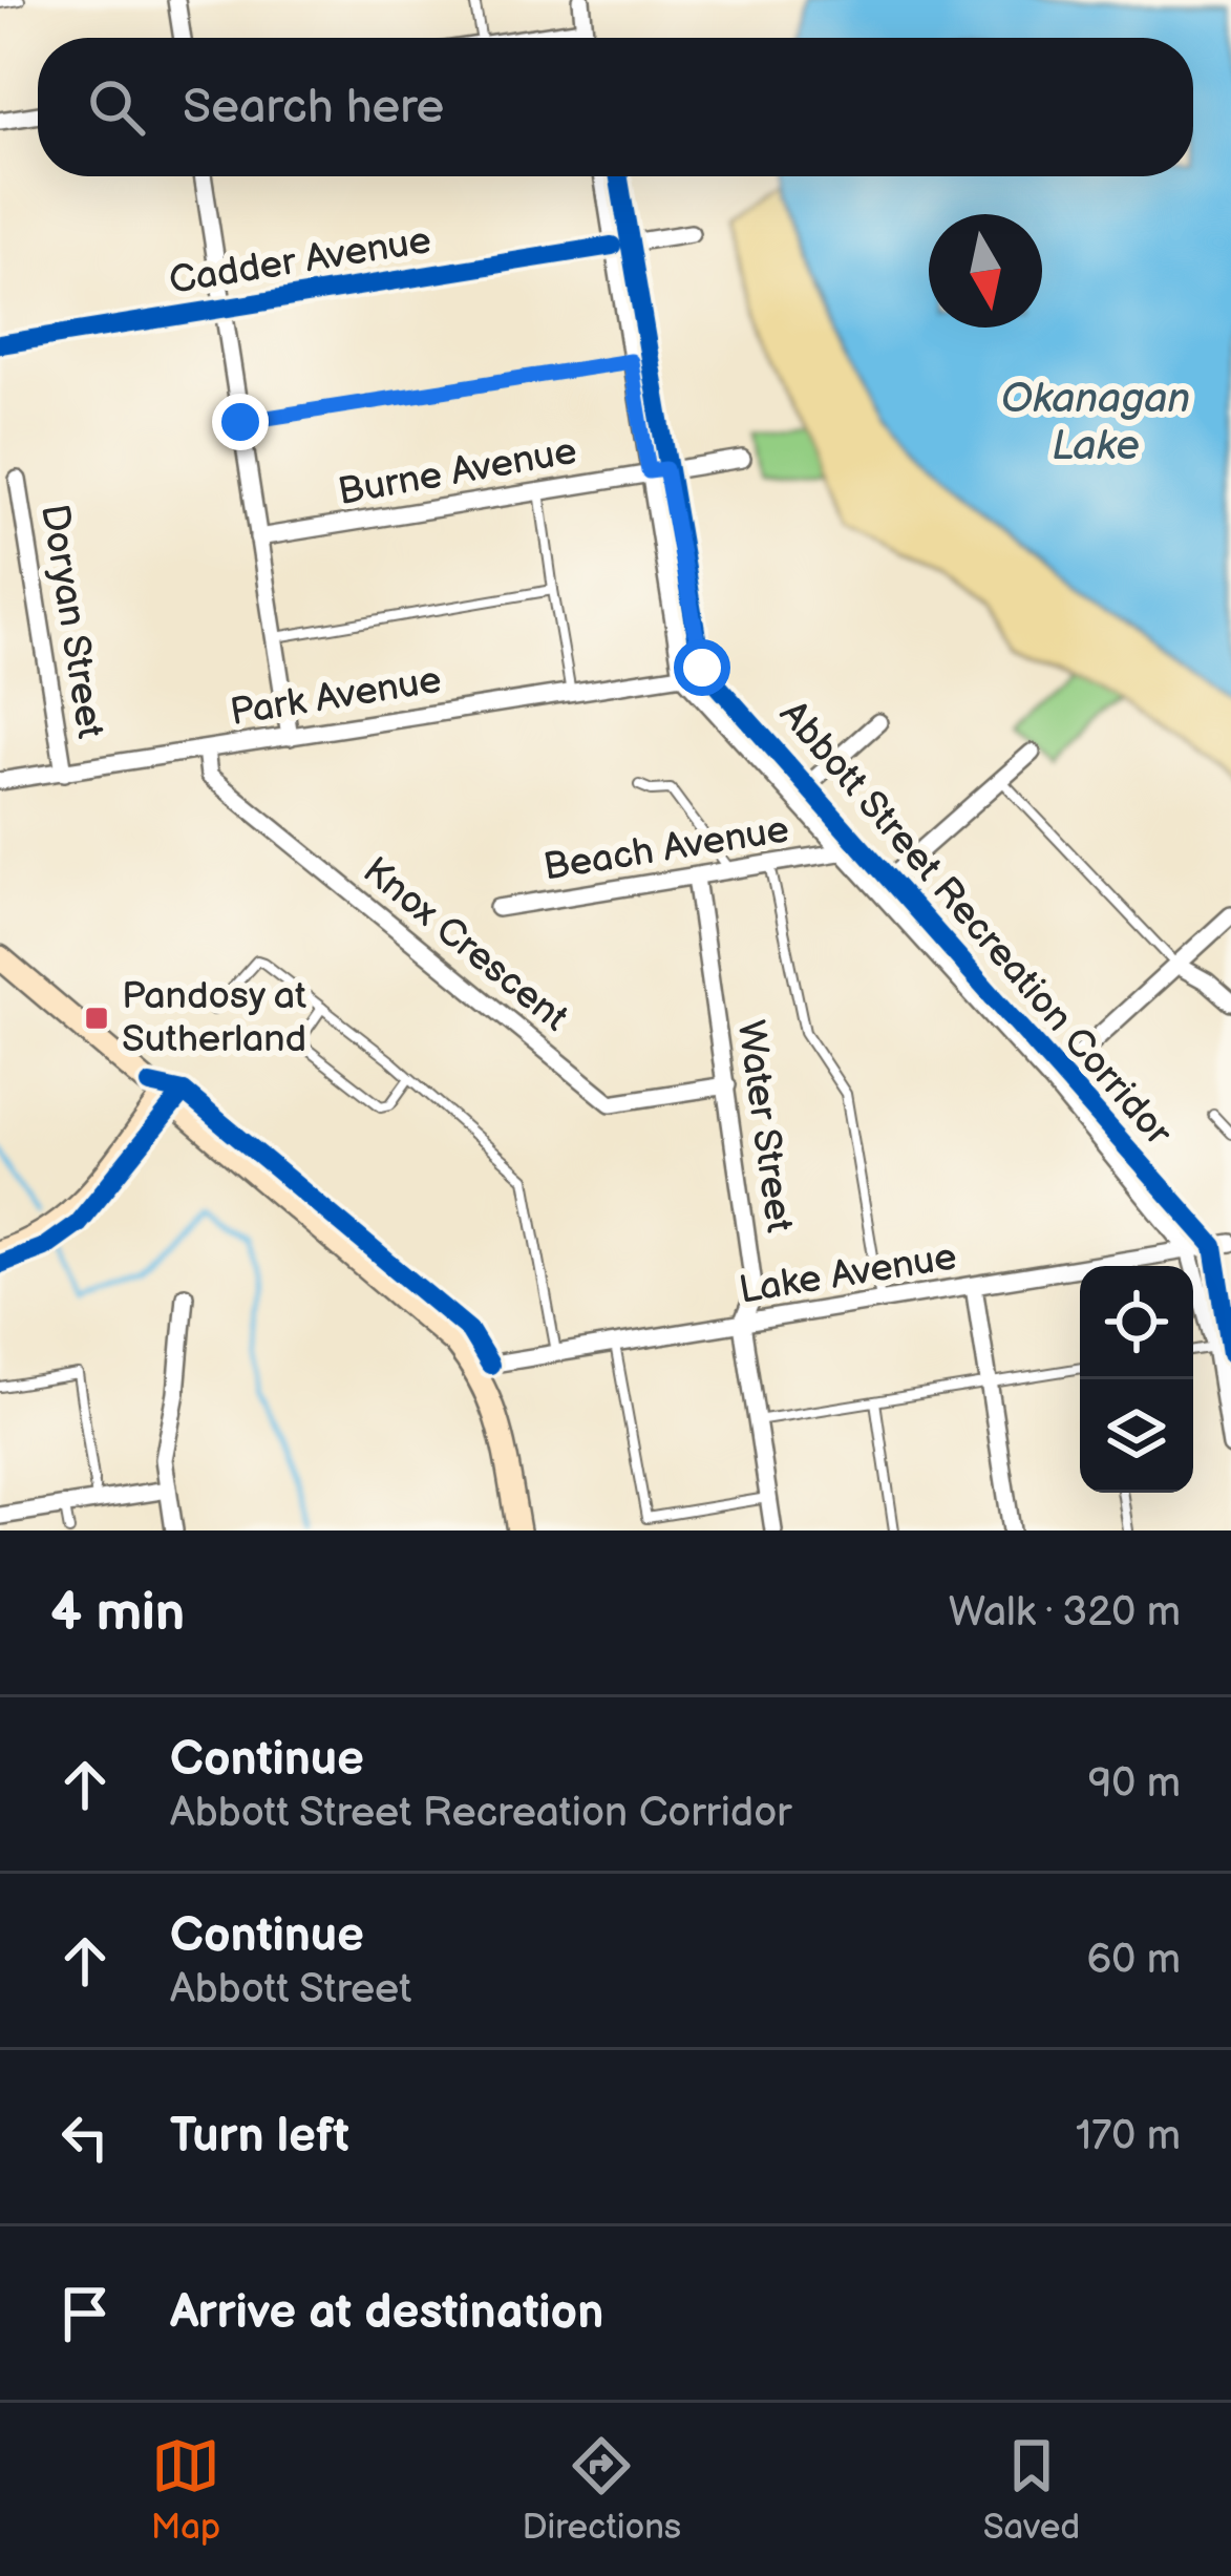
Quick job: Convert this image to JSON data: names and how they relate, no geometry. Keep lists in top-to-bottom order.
{
  "streets": {
    "street": [
      "Cadder Avenue",
      "Burne Avenue",
      "Doryan Street",
      "Park Avenue",
      "Beach Avenue",
      "Knox Crescent",
      "Water Street",
      "Lake Avenue"
    ],
    "cycle path": ["Abbott Street Recreation Corridor"]
  },
  "crossings": [
    ["Doryan Street", "Park Avenue"],
    ["Park Avenue", "Knox Crescent"],
    ["Beach Avenue", "Water Street"],
    ["Knox Crescent", "Water Street"],
    ["Water Street", "Lake Avenue"]
  ],
  "water": ["Okanagan Lake"],
  "places": {
    "transit": ["Pandosy at Sutherland"]
  },
  "north": "bottom",
  "page": {
    "search": "Search here",
    "heading": ["4 min", "Walk · 320 m"],
    "list": [
      ["Continue", "Abbott Street Recreation Corridor", "90 m"],
      ["Continue", "Abbott Street", "60 m"],
      ["Turn left", "170 m"],
      "Arrive at destination"
    ],
    "nav": ["Map", "Directions", "Saved"]
  }
}
